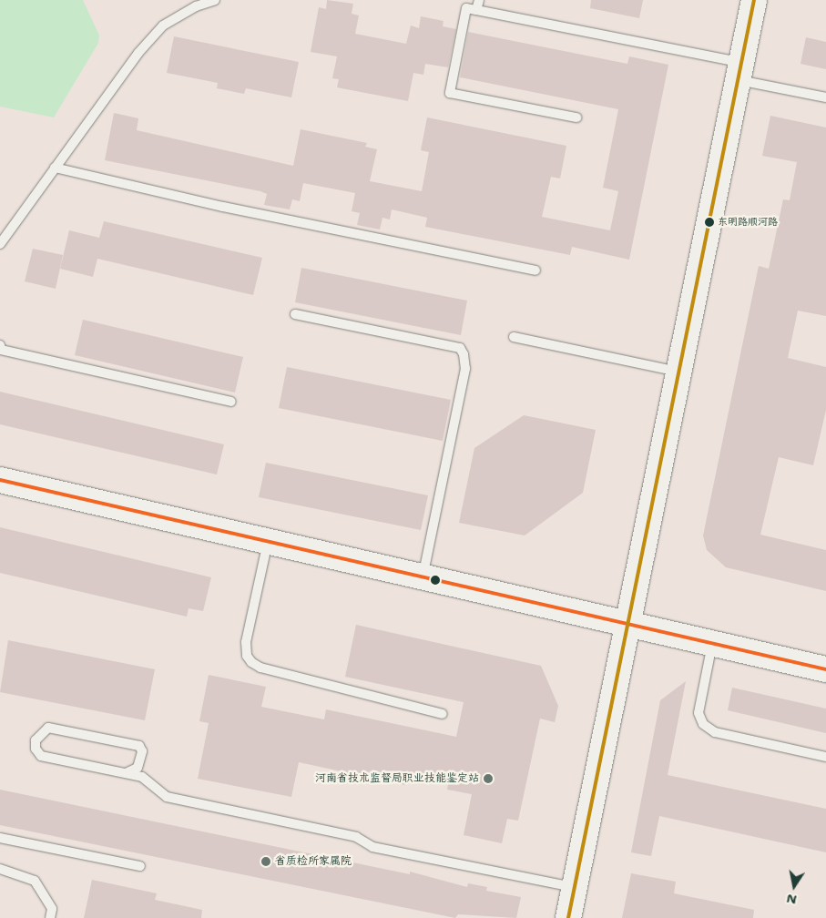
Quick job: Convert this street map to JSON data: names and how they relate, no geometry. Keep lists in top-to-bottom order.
{
  "places": ["东明路顺河路", "河南省技术监督局职业技能鉴定站", "省质检所家属院"],
  "north": "bottom"
}
